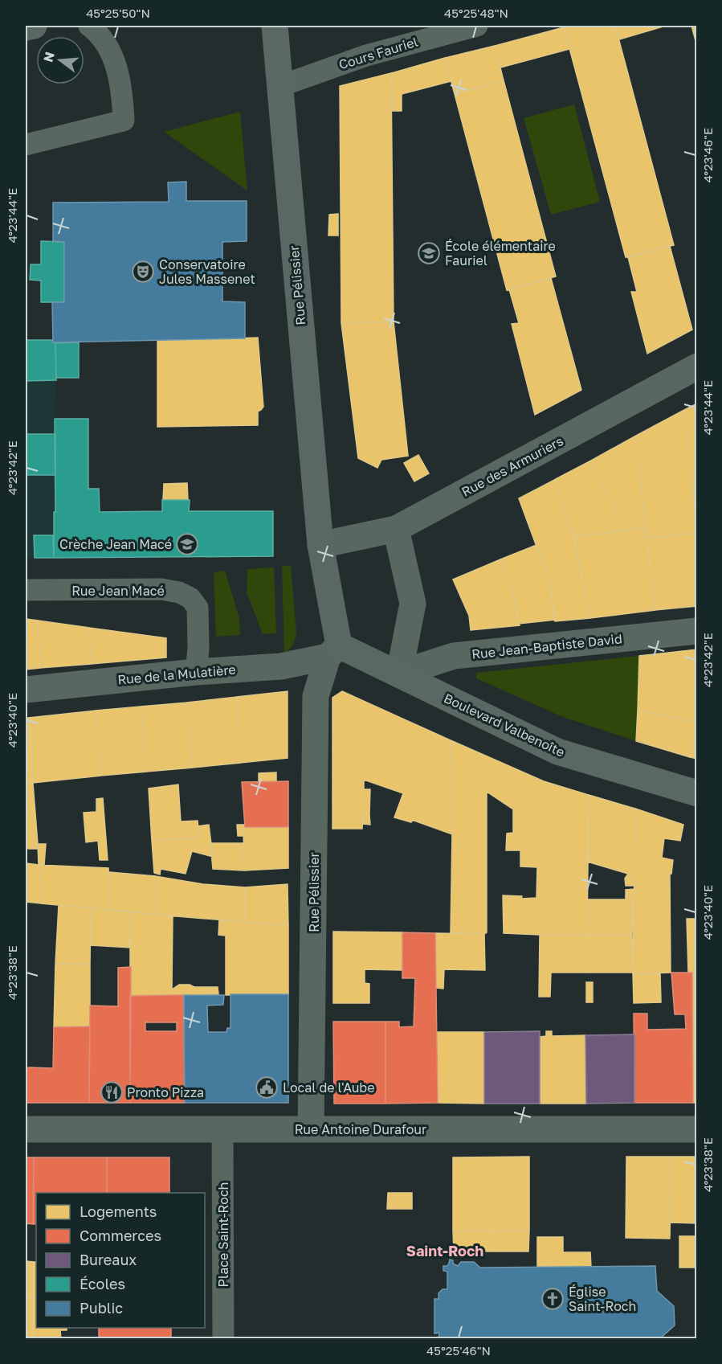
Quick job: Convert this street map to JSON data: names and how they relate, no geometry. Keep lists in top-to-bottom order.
{
  "streets": {
    "main road": ["Rue Pélissier", "Boulevard Valbenoîte"],
    "street": [
      "Rue des Armuriers",
      "Rue Jean-Baptiste David",
      "Rue de la Mulatière",
      "Rue Antoine Durafour"
    ],
    "lane": ["Cours Fauriel", "Rue Jean Macé", "Place Saint-Roch"]
  },
  "crossings": [
    ["Cours Fauriel", "Rue Pélissier"],
    ["Rue Pélissier", "Rue des Armuriers"],
    ["Rue Pélissier", "Rue de la Mulatière"],
    ["Rue Pélissier", "Boulevard Valbenoîte"],
    ["Rue Pélissier", "Rue Antoine Durafour"],
    ["Rue Jean Macé", "Rue de la Mulatière"],
    ["Rue Jean-Baptiste David", "Boulevard Valbenoîte"],
    ["Rue de la Mulatière", "Boulevard Valbenoîte"],
    ["Rue Antoine Durafour", "Place Saint-Roch"]
  ],
  "districts": ["Saint-Roch"],
  "places": {
    "school or university": ["École élémentaire Fauriel", "Crèche Jean Macé"],
    "theatre": ["Conservatoire Jules Massenet"],
    "public building": ["Local de l'Aube"],
    "restaurant": ["Pronto Pizza"],
    "church": ["Église Saint-Roch"]
  },
  "legend": [
    "Logements",
    "Commerces",
    "Bureaux",
    "Écoles",
    "Public"
  ],
  "north": "left",
  "coordinates": [
    "45°25'50\"N",
    "45°25'48\"N",
    "4°23'46\"E",
    "4°23'44\"E",
    "4°23'42\"E",
    "4°23'40\"E",
    "4°23'38\"E",
    "45°25'46\"N"
  ]
}
